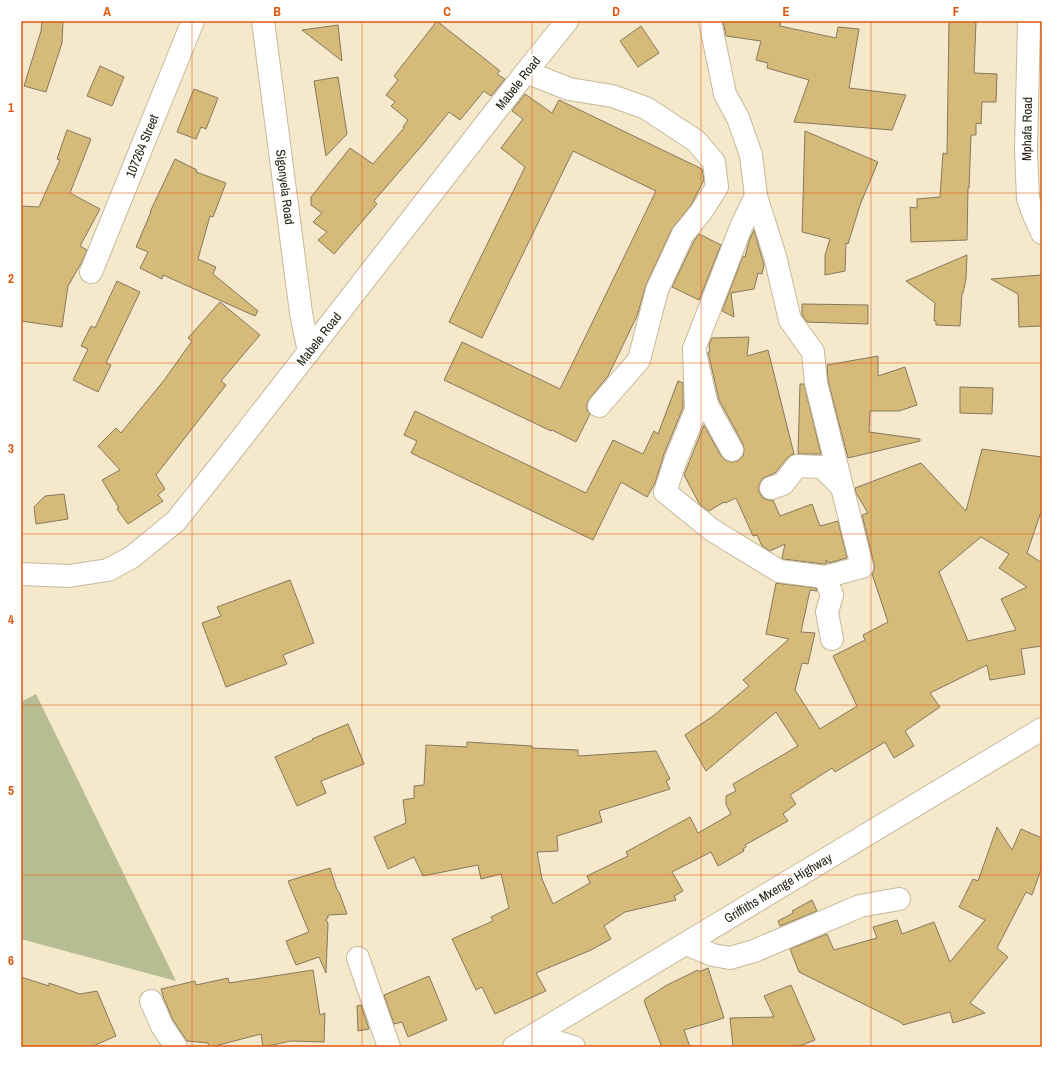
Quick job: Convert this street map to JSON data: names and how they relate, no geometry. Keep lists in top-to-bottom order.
{
  "streets": {
    "street": [
      "Mabele Road",
      "Mphafa Road",
      "107264 Street",
      "Sigonyela Road",
      "Griffiths Mxenge Highway"
    ]
  },
  "crossings": [
    ["Mabele Road", "Sigonyela Road"]
  ],
  "grid": {
    "columns": [
      "A",
      "B",
      "C",
      "D",
      "E",
      "F"
    ],
    "rows": [
      "1",
      "2",
      "3",
      "4",
      "5",
      "6"
    ]
  }
}
